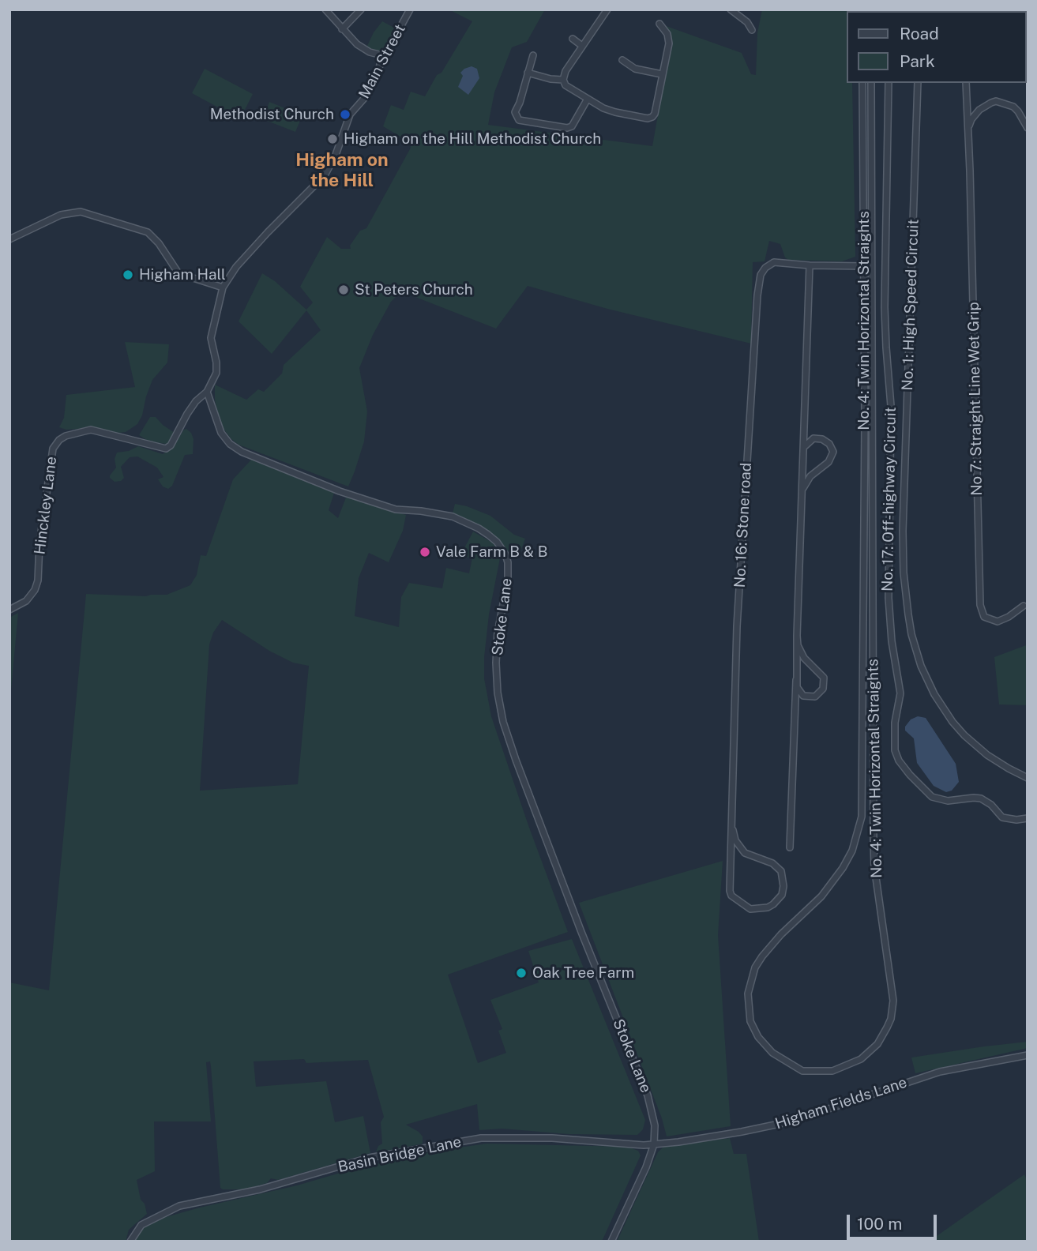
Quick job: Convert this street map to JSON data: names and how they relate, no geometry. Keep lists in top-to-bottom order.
{
  "streets": {
    "street": [
      "Main Street",
      "No. 1: High Speed Circuit",
      "No. 4: Twin Horizontal Straights",
      "No 7: Straight Line Wet Grip",
      "No. 17: Off-highway Circuit",
      "Hinckley Lane",
      "No. 16: Stone road",
      "Stoke Lane",
      "Higham Fields Lane",
      "Basin Bridge Lane"
    ]
  },
  "crossings": [
    ["Main Street", "Hinckley Lane"],
    ["Main Street", "Stoke Lane"],
    ["No. 4: Twin Horizontal Straights", "No. 16: Stone road"],
    ["Hinckley Lane", "Stoke Lane"],
    ["Stoke Lane", "Higham Fields Lane"],
    ["Stoke Lane", "Basin Bridge Lane"],
    ["Higham Fields Lane", "Basin Bridge Lane"]
  ],
  "districts": ["Higham on the Hill"],
  "places": [
    "Methodist Church",
    "Higham on the Hill Methodist Church",
    "Higham Hall",
    "St Peters Church",
    "Vale Farm B & B",
    "Oak Tree Farm"
  ],
  "legend": ["Road", "Park"],
  "scale_bar": "100 m"
}
